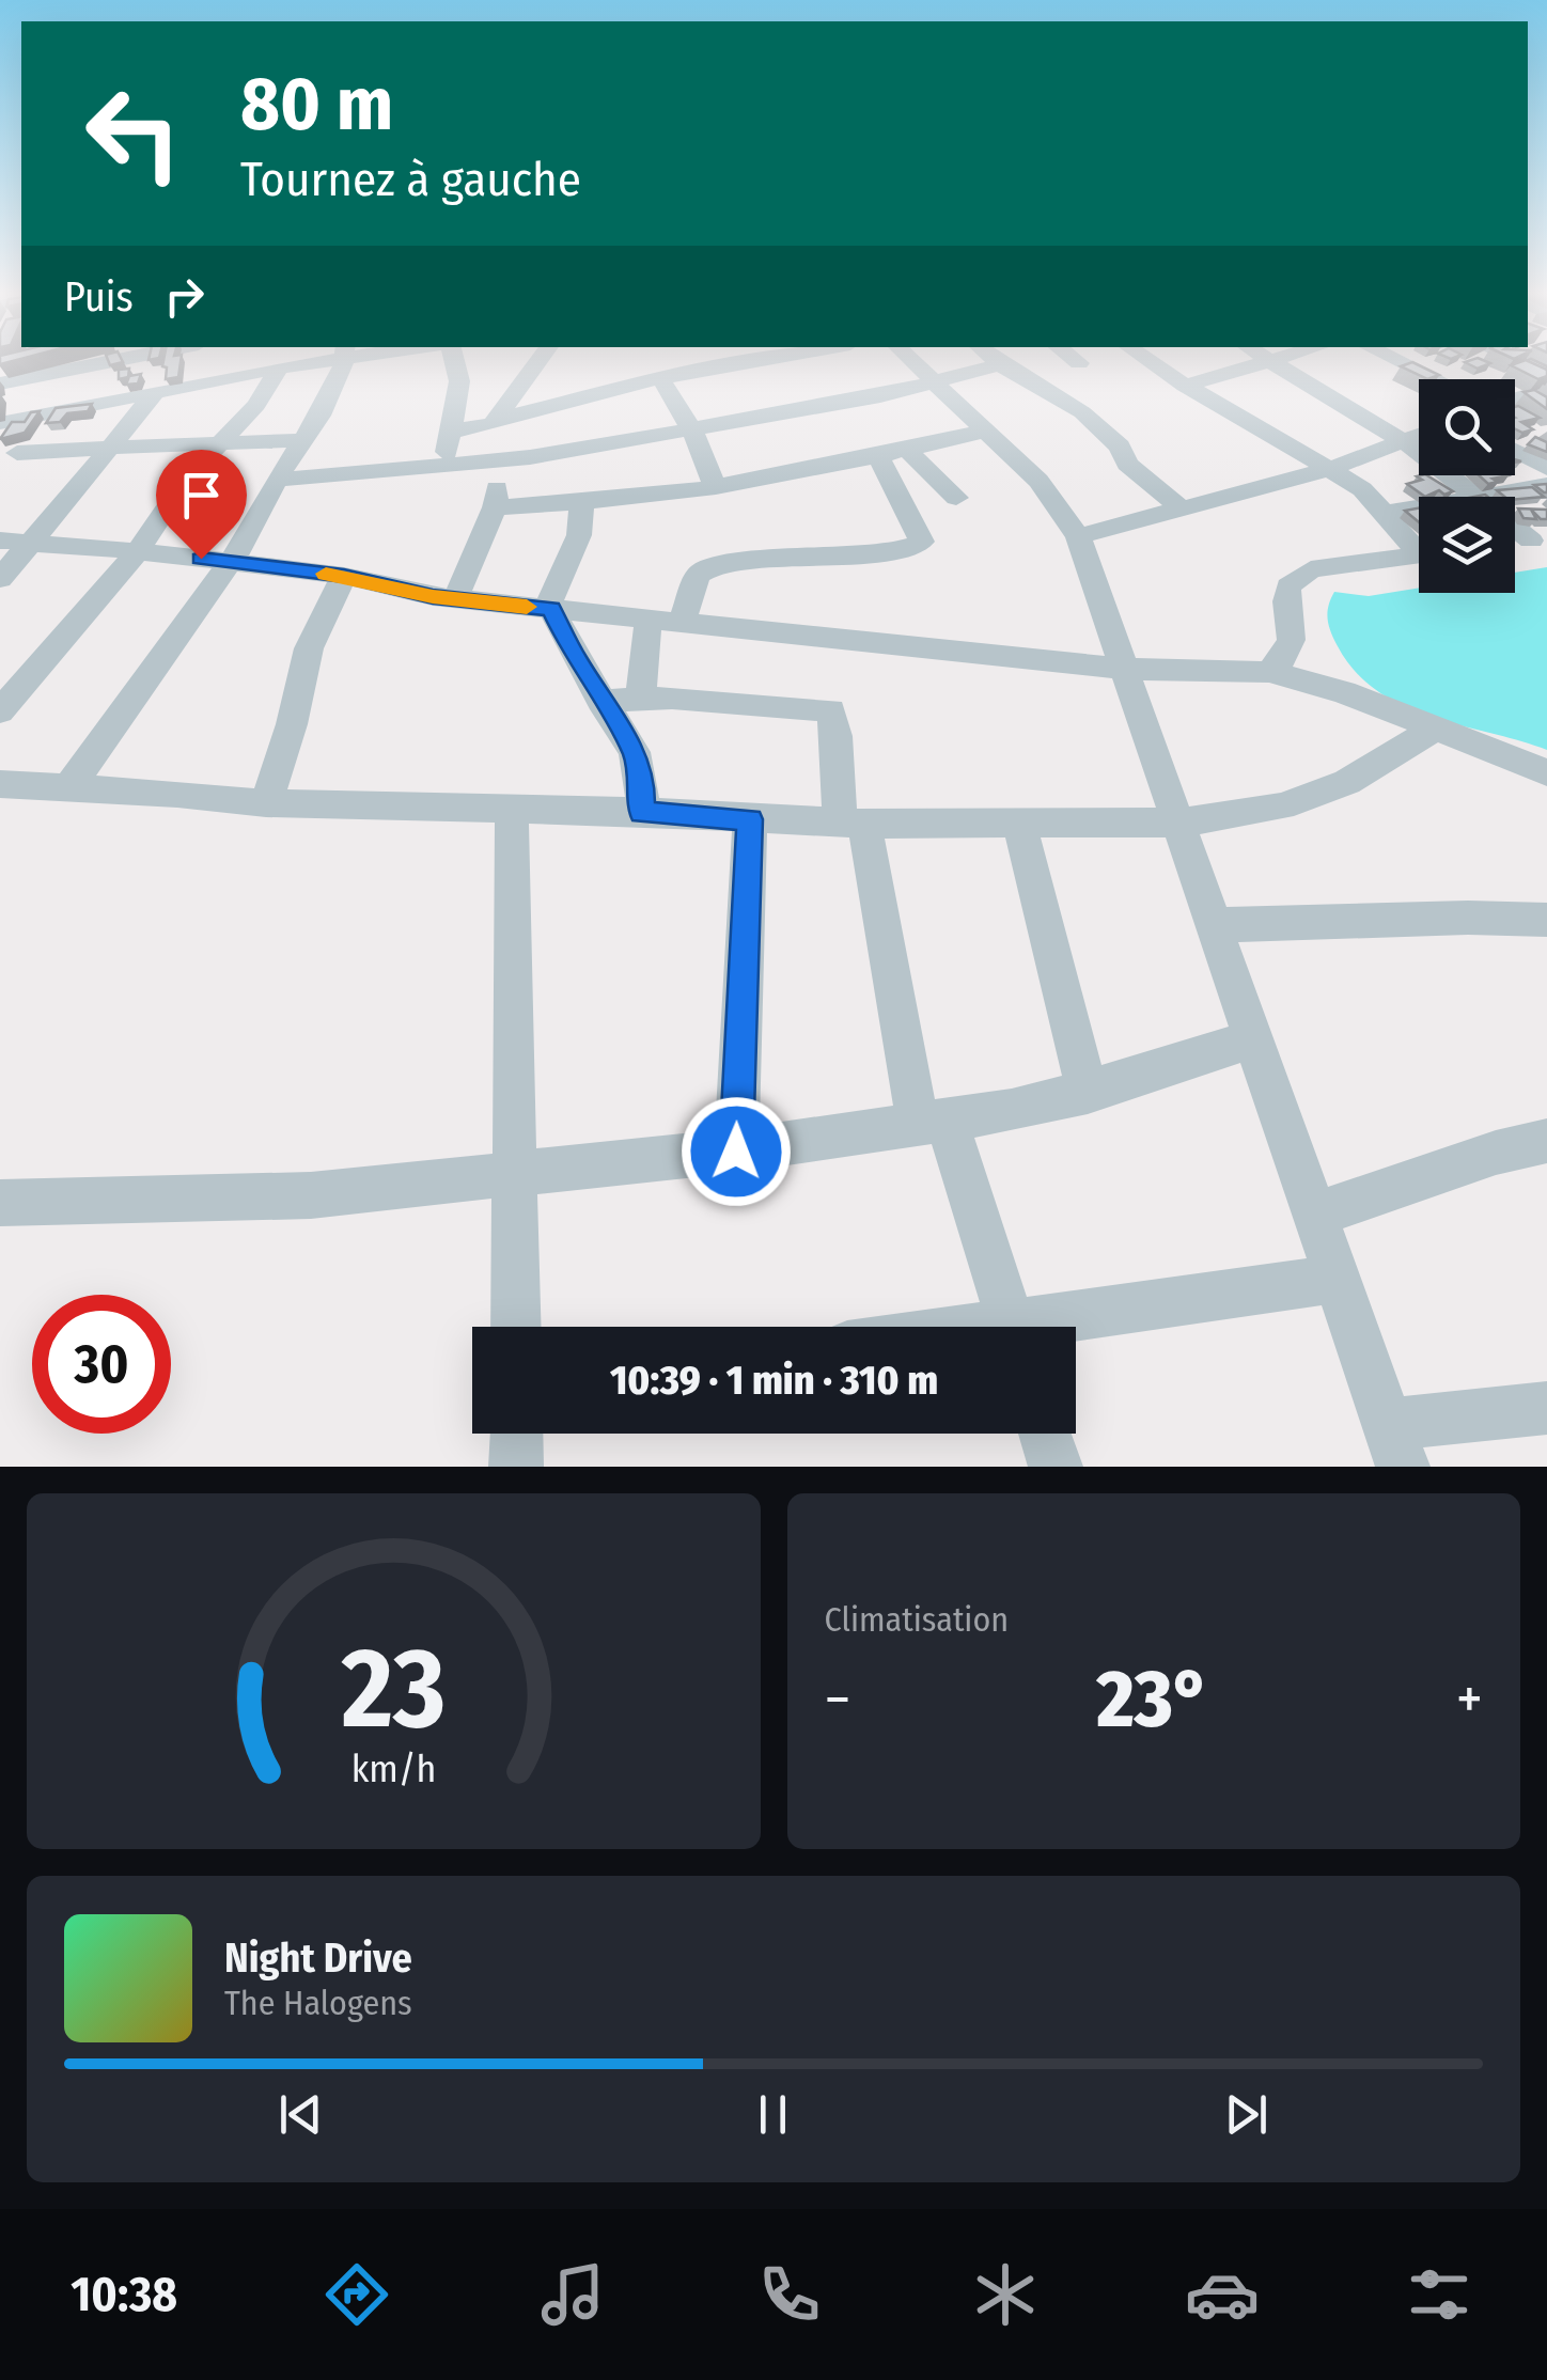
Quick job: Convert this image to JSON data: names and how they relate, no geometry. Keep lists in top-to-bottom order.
{
  "page": {
    "turn": ["80 m", "Tournez à gauche"],
    "then": "Puis",
    "limit": "30",
    "trip": "10:39 · 1 min · 310 m",
    "tile": "Climatisation",
    "heat": ["−", "23°", "+"],
    "song": ["Night Drive", "The Halogens"],
    "tabs": "10:38",
    "gauge": ["23", "km/h"]
  }
}
